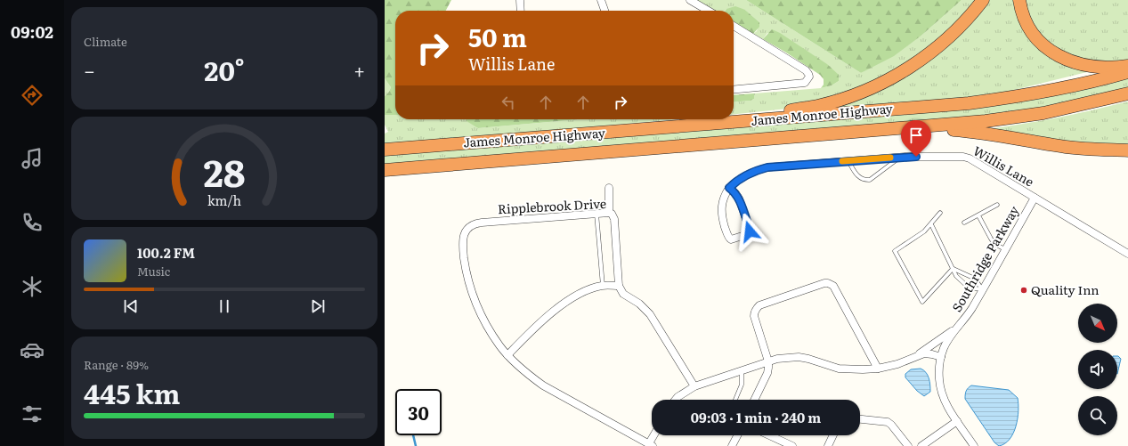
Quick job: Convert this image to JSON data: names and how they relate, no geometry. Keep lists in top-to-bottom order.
{
  "streets": {
    "highway": ["James Monroe Highway"],
    "street": ["Willis Lane", "Ripplebrook Drive", "Southridge Parkway"]
  },
  "crossings": [
    ["Willis Lane", "Southridge Parkway"]
  ],
  "places": ["Quality Inn"],
  "north": "bottom right",
  "page": {
    "tabs": "09:02",
    "tile": [
      "Climate",
      ["Range · 89%", "445 km"]
    ],
    "turn": ["50 m", "Willis Lane"],
    "heat": ["−", "20°", "+"],
    "song": ["100.2 FM", "Music"],
    "limit": "30",
    "trip": "09:03 · 1 min · 240 m",
    "gauge": ["28", "km/h"]
  }
}
